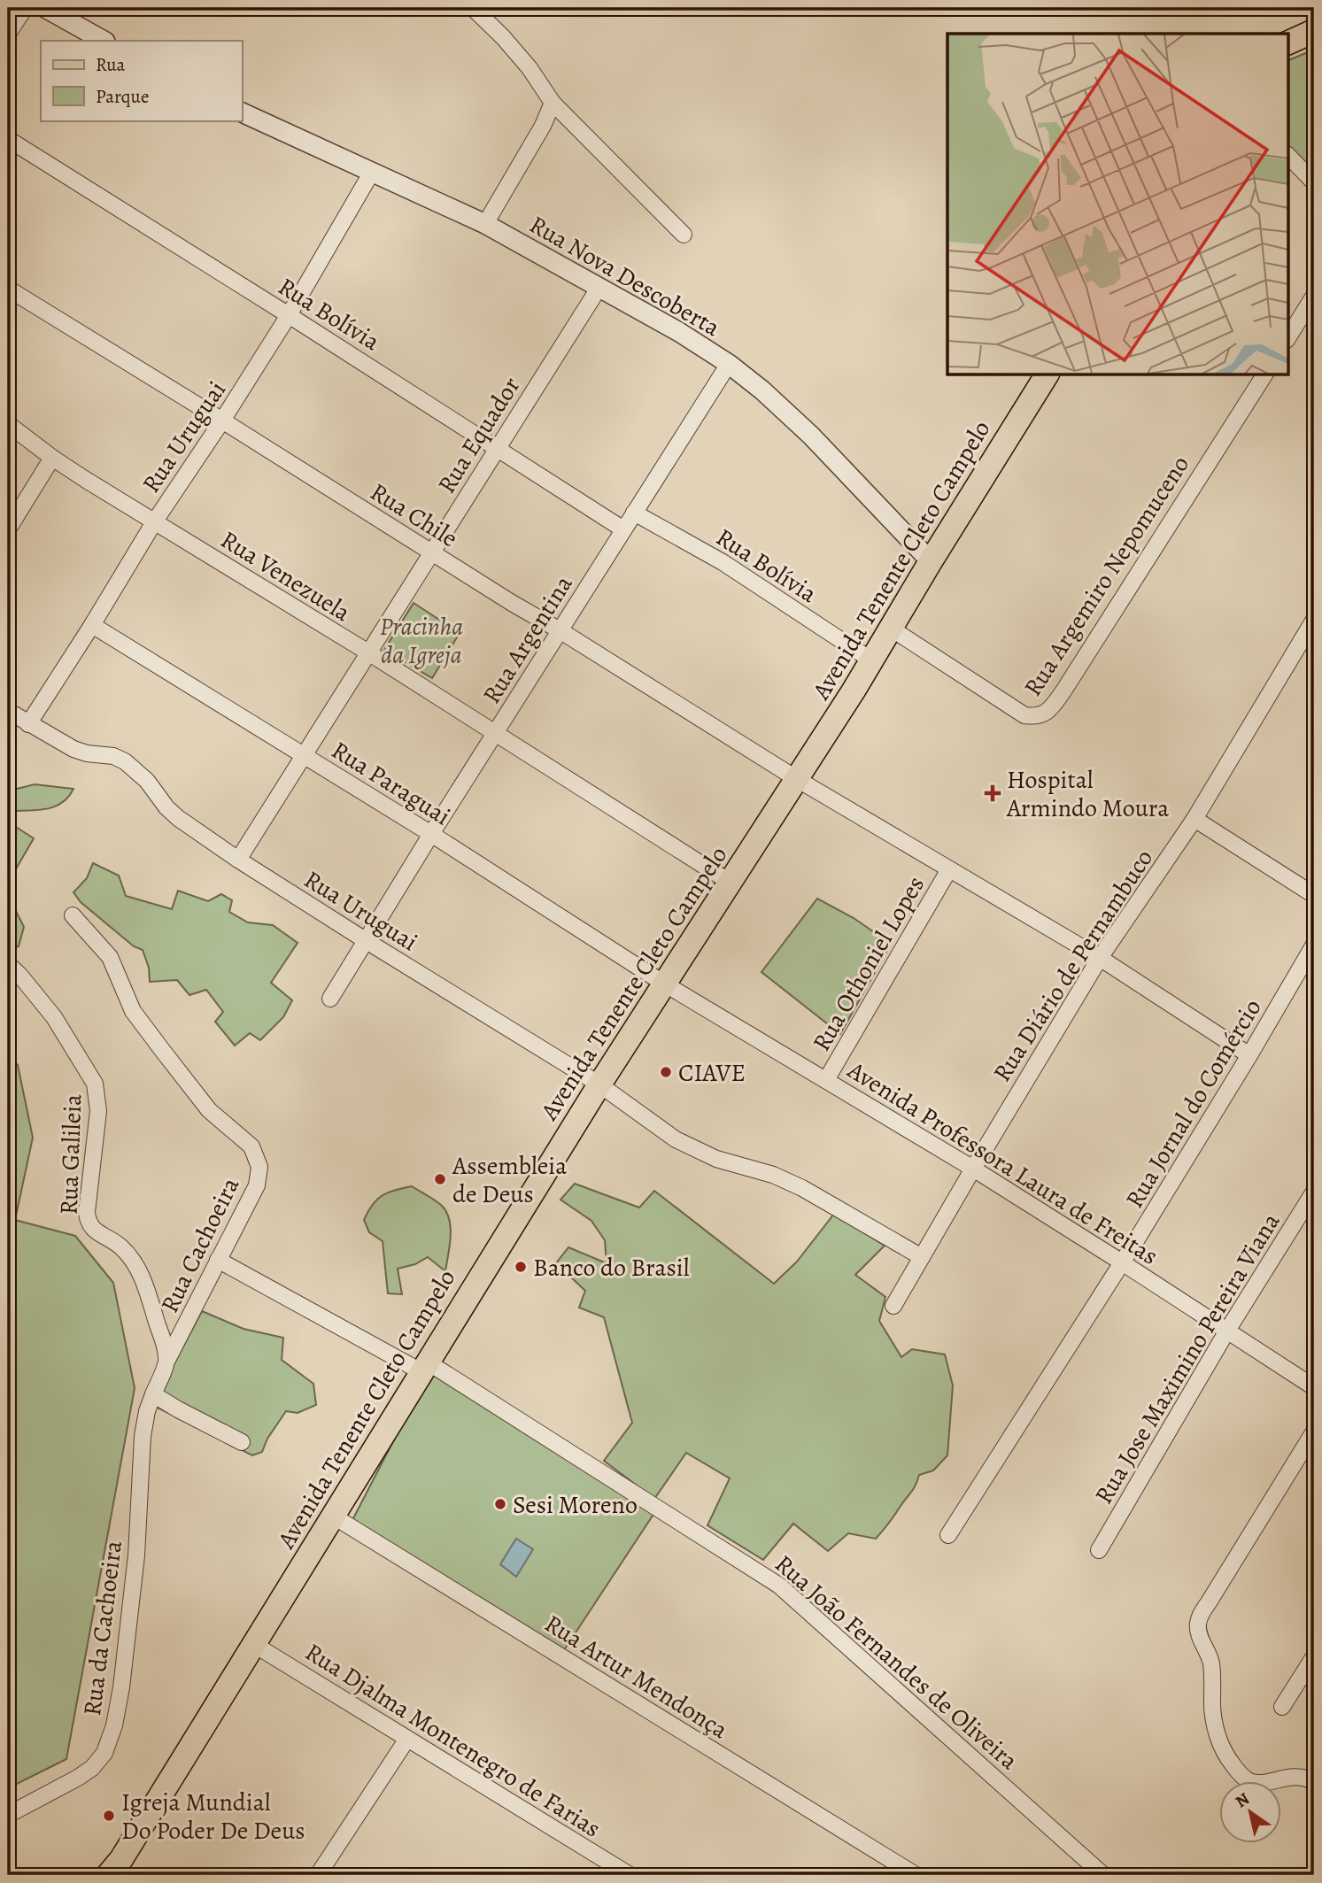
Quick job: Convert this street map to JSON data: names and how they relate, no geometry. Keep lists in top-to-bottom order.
{
  "streets": {
    "main road": ["Avenida Tenente Cleto Campelo"],
    "street": [
      "Rua Nova Descoberta",
      "Rua Bolívia",
      "Rua Equador",
      "Rua Uruguai",
      "Rua Chile",
      "Rua Venezuela",
      "Rua Argemiro Nepomuceno",
      "Rua Argentina",
      "Rua Paraguai",
      "Rua Othoniel Lopes",
      "Rua Diário de Pernambuco",
      "Rua Jornal do Comércio",
      "Rua Galileia",
      "Avenida Professora Laura de Freitas",
      "Rua Cachoeira",
      "Rua Jose Maximino Pereira Viana",
      "Rua da Cachoeira",
      "Rua João Fernandes de Oliveira",
      "Rua Artur Mendonça",
      "Rua Djalma Montenegro de Farias"
    ]
  },
  "crossings": [
    ["Rua Nova Descoberta", "Rua Equador"],
    ["Rua Nova Descoberta", "Rua Uruguai"],
    ["Rua Nova Descoberta", "Avenida Tenente Cleto Campelo"],
    ["Rua Nova Descoberta", "Rua Argentina"],
    ["Rua Bolívia", "Rua Equador"],
    ["Rua Bolívia", "Rua Uruguai"],
    ["Rua Bolívia", "Avenida Tenente Cleto Campelo"],
    ["Rua Bolívia", "Rua Argentina"],
    ["Rua Equador", "Rua Uruguai"],
    ["Rua Equador", "Rua Chile"],
    ["Rua Equador", "Rua Venezuela"],
    ["Rua Equador", "Rua Paraguai"],
    ["Rua Uruguai", "Rua Chile"],
    ["Rua Uruguai", "Avenida Tenente Cleto Campelo"],
    ["Rua Uruguai", "Rua Venezuela"],
    ["Rua Uruguai", "Rua Argentina"],
    ["Rua Uruguai", "Rua Paraguai"],
    ["Rua Uruguai", "Rua Diário de Pernambuco"],
    ["Rua Chile", "Avenida Tenente Cleto Campelo"],
    ["Rua Chile", "Rua Argentina"],
    ["Rua Chile", "Rua Othoniel Lopes"],
    ["Rua Chile", "Rua Diário de Pernambuco"],
    ["Rua Chile", "Rua Jornal do Comércio"],
    ["Avenida Tenente Cleto Campelo", "Rua Venezuela"],
    ["Avenida Tenente Cleto Campelo", "Rua Argemiro Nepomuceno"],
    ["Avenida Tenente Cleto Campelo", "Rua Paraguai"],
    ["Avenida Tenente Cleto Campelo", "Avenida Professora Laura de Freitas"],
    ["Avenida Tenente Cleto Campelo", "Rua João Fernandes de Oliveira"],
    ["Avenida Tenente Cleto Campelo", "Rua Artur Mendonça"],
    ["Avenida Tenente Cleto Campelo", "Rua Djalma Montenegro de Farias"],
    ["Rua Venezuela", "Rua Argentina"],
    ["Rua Argentina", "Rua Paraguai"],
    ["Rua Paraguai", "Avenida Professora Laura de Freitas"],
    ["Rua Othoniel Lopes", "Avenida Professora Laura de Freitas"],
    ["Rua Diário de Pernambuco", "Avenida Professora Laura de Freitas"],
    ["Rua Jornal do Comércio", "Avenida Professora Laura de Freitas"],
    ["Rua Galileia", "Rua Cachoeira"],
    ["Avenida Professora Laura de Freitas", "Rua Jose Maximino Pereira Viana"],
    ["Rua Cachoeira", "Rua João Fernandes de Oliveira"]
  ],
  "parks": ["Pracinha da Igreja"],
  "places": {
    "health": ["Hospital Armindo Moura"],
    "other": [
      "CIAVE",
      "Assembleia de Deus",
      "Banco do Brasil",
      "Sesi Moreno",
      "Igreja Mundial Do Poder De Deus"
    ]
  },
  "legend": ["Rua", "Parque"],
  "north": "top left"
}
